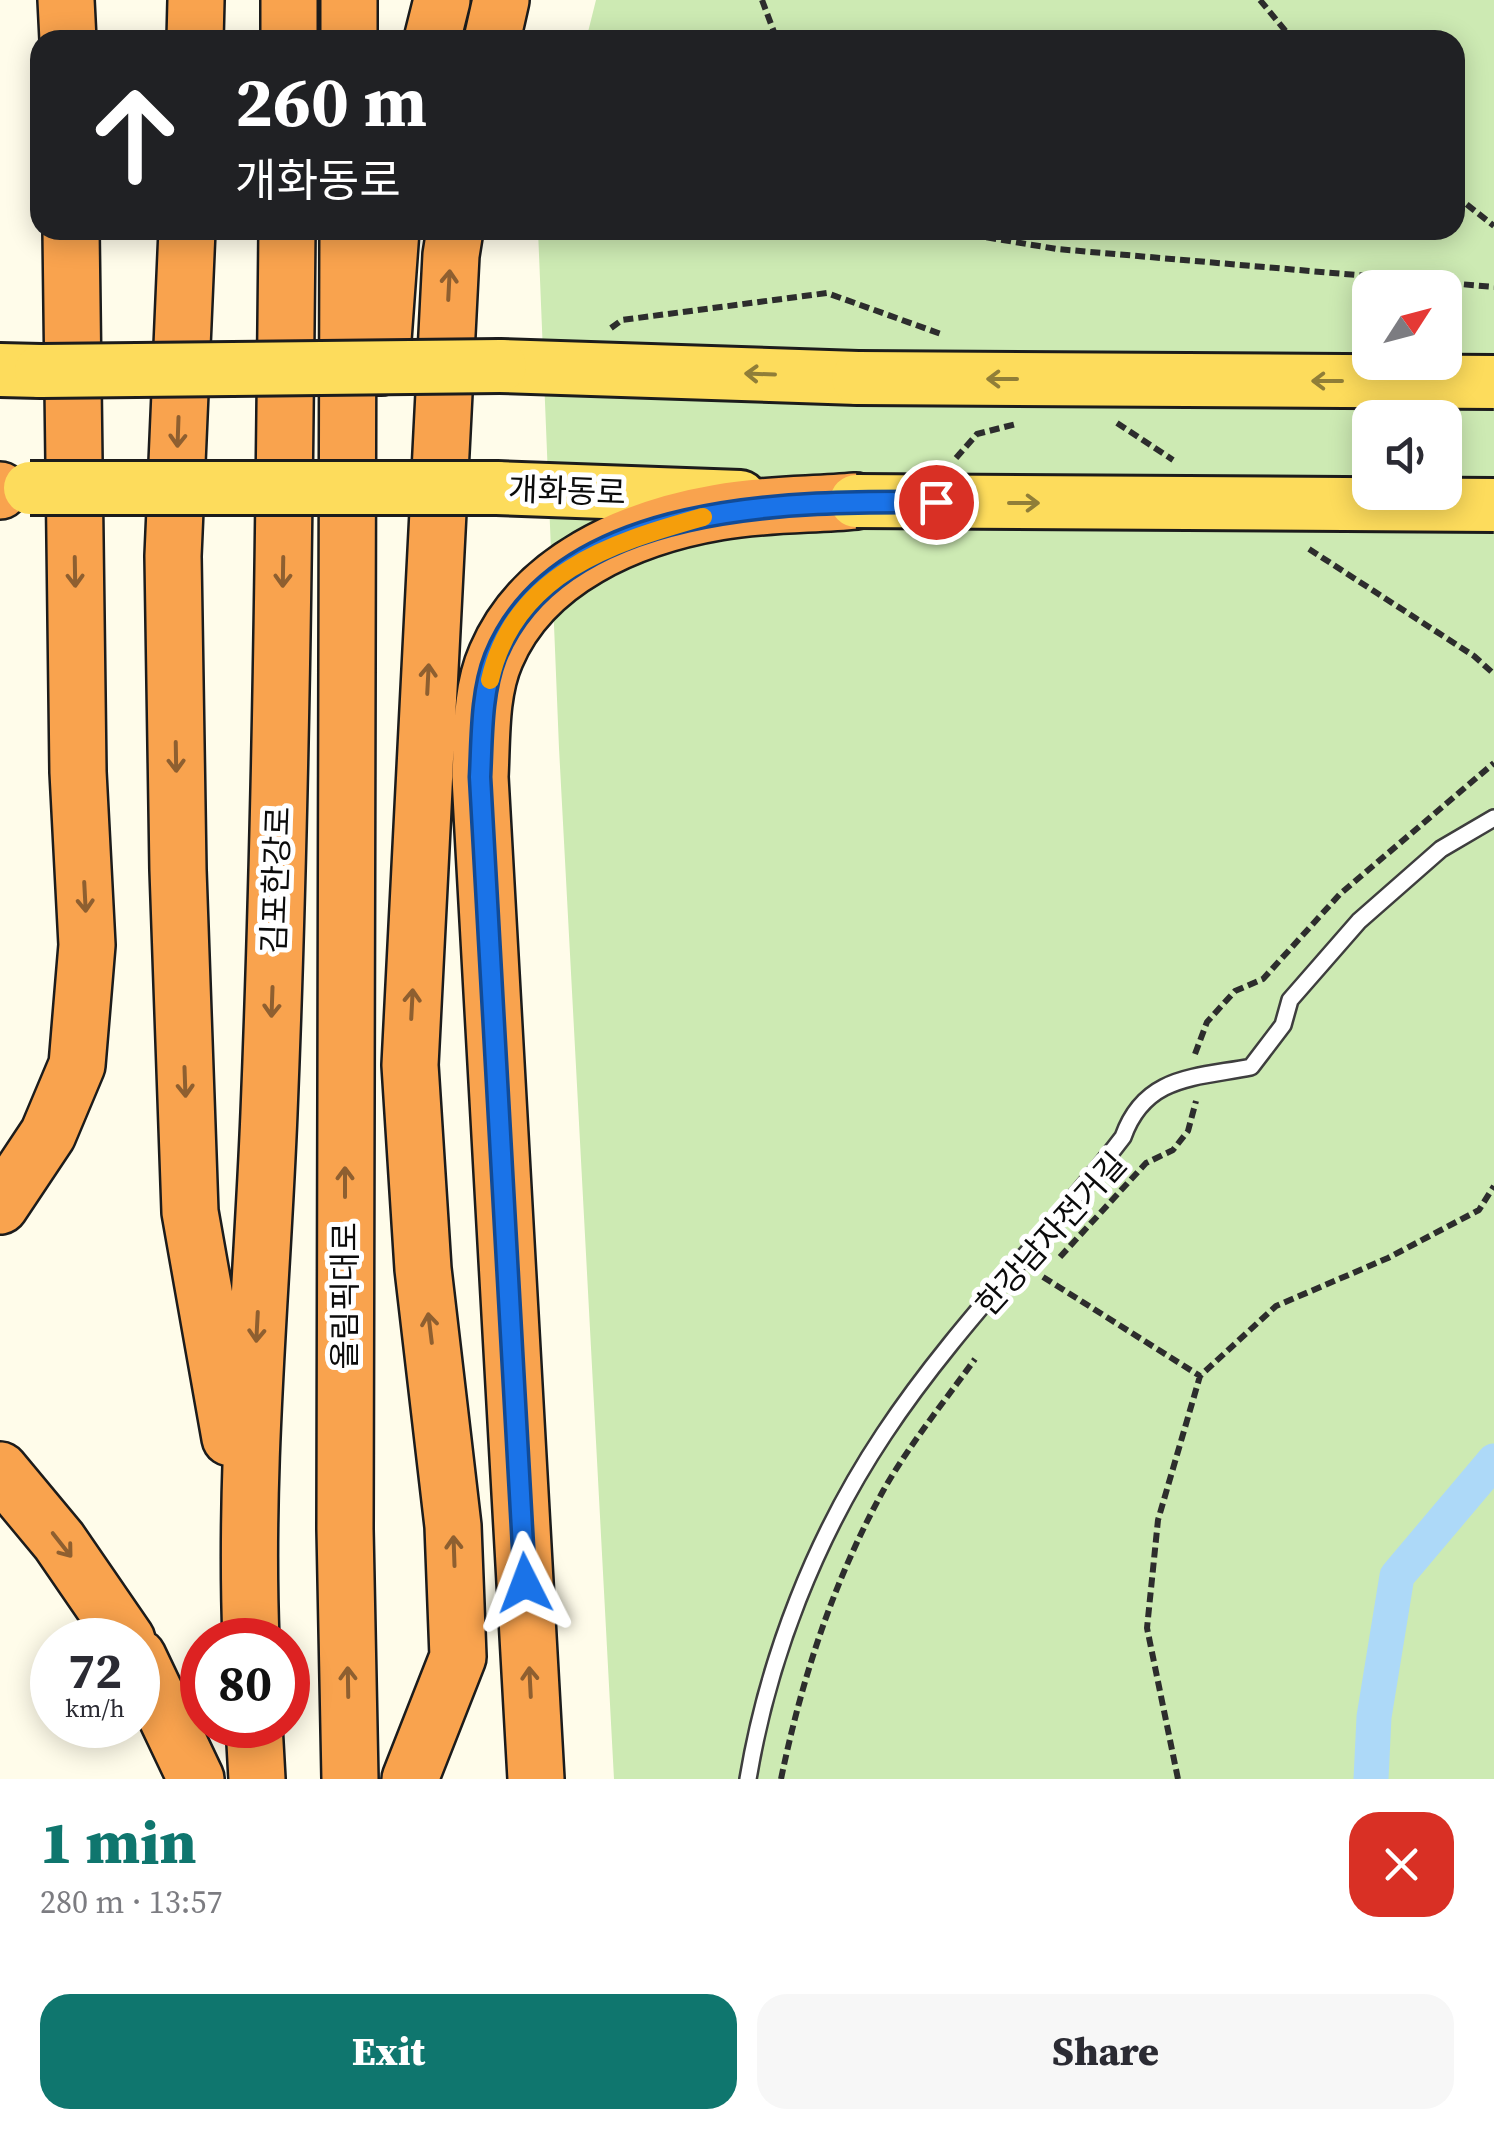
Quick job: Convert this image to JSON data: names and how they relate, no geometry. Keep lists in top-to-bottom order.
{
  "streets": {
    "highway": ["김포한강로", "올림픽대로"],
    "main road": ["개화동로"],
    "path": ["한강남자전거길"]
  },
  "crossings": [
    ["김포한강로", "올림픽대로"]
  ],
  "north": "top right",
  "page": {
    "turn": ["260 m", "개화동로"],
    "speed": "72 km/h",
    "limit": "80",
    "heading": ["1 min", "280 m · 13:57"],
    "buttons": ["Exit", "Share"]
  }
}
